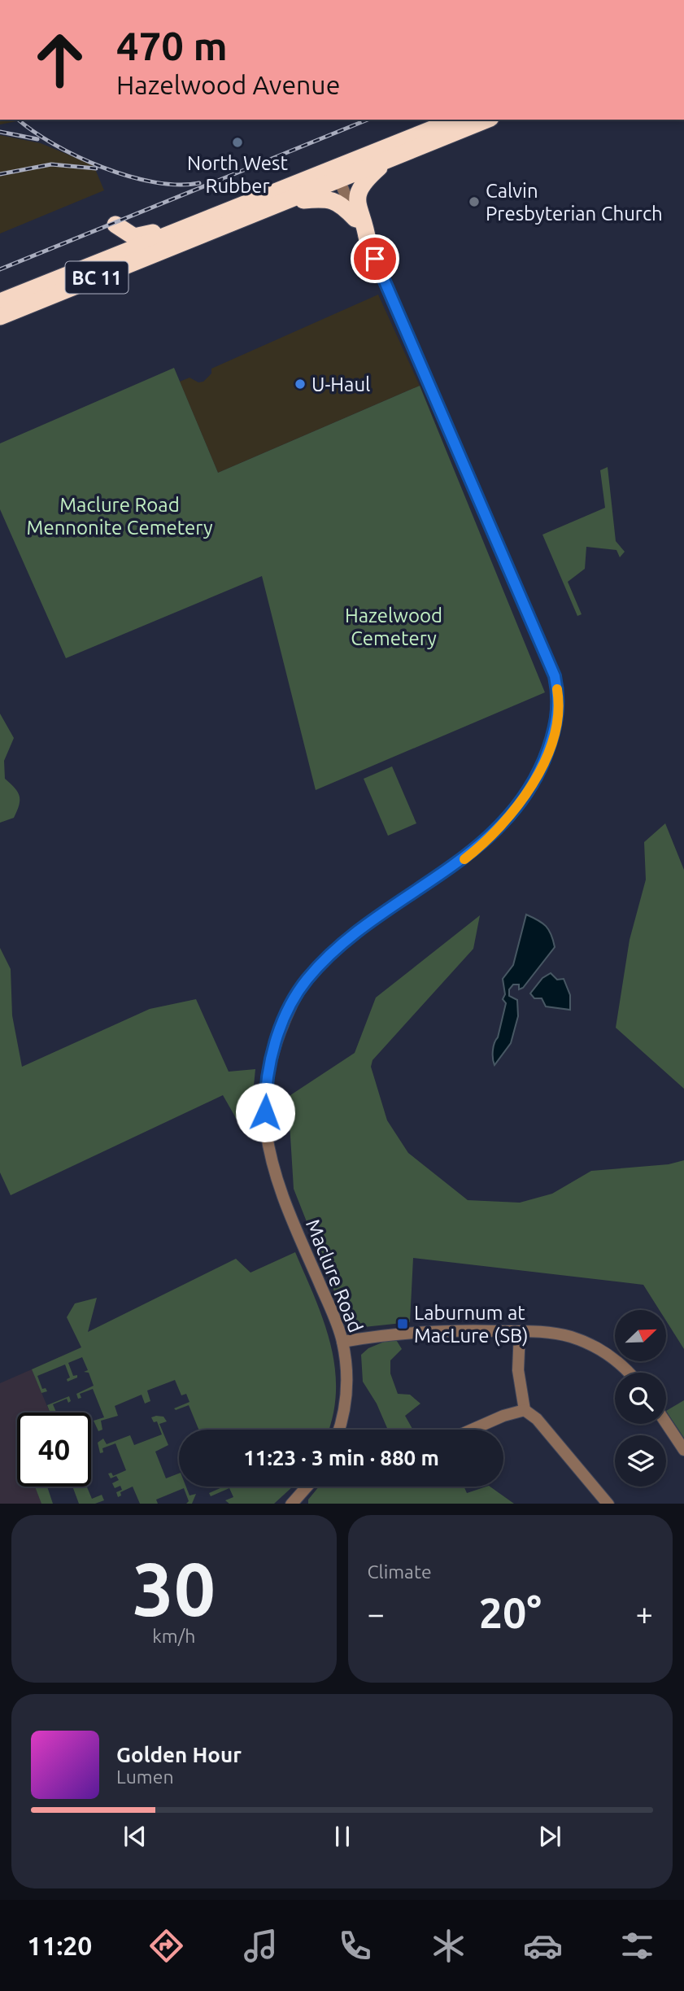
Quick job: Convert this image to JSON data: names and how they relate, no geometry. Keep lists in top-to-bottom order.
{
  "streets": {
    "highway": ["BC 11"],
    "street": ["Maclure Road"]
  },
  "crossings": [
    ["BC 11", "Maclure Road"]
  ],
  "parks": ["Maclure Road Mennonite Cemetery", "Hazelwood Cemetery"],
  "places": {
    "other": ["North West Rubber", "Calvin Presbyterian Church", "U-Haul"],
    "transit": ["Laburnum at MacLure (SB)"]
  },
  "north": "top right",
  "page": {
    "turn": ["470 m", "Hazelwood Avenue"],
    "limit": "40",
    "trip": "11:23 · 3 min · 880 m",
    "tile": [
      ["30", "km/h"],
      "Climate"
    ],
    "heat": ["−", "20°", "+"],
    "song": ["Golden Hour", "Lumen"],
    "tabs": "11:20"
  }
}
